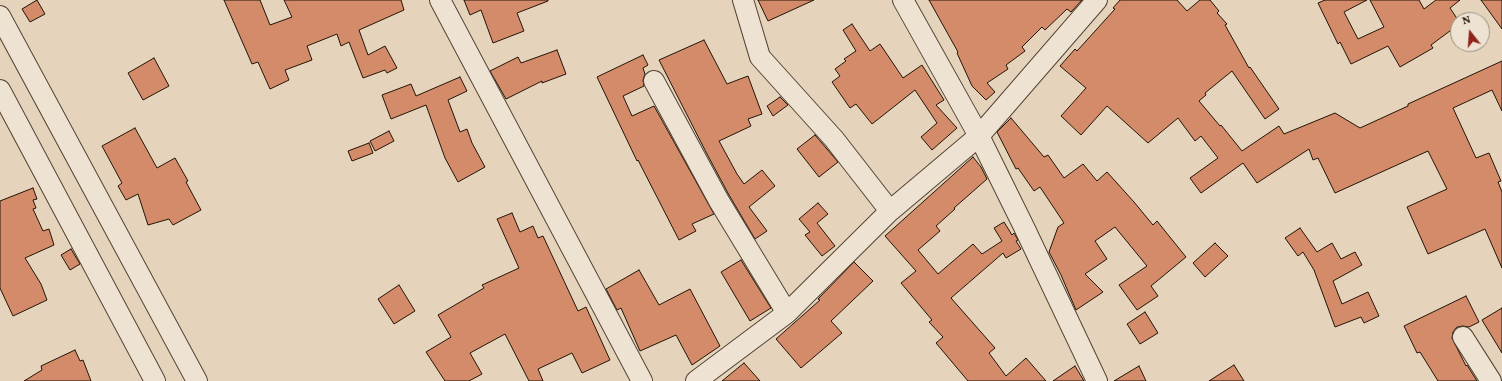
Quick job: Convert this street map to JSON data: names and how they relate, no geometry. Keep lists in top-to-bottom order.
{
  "north": "top"
}
